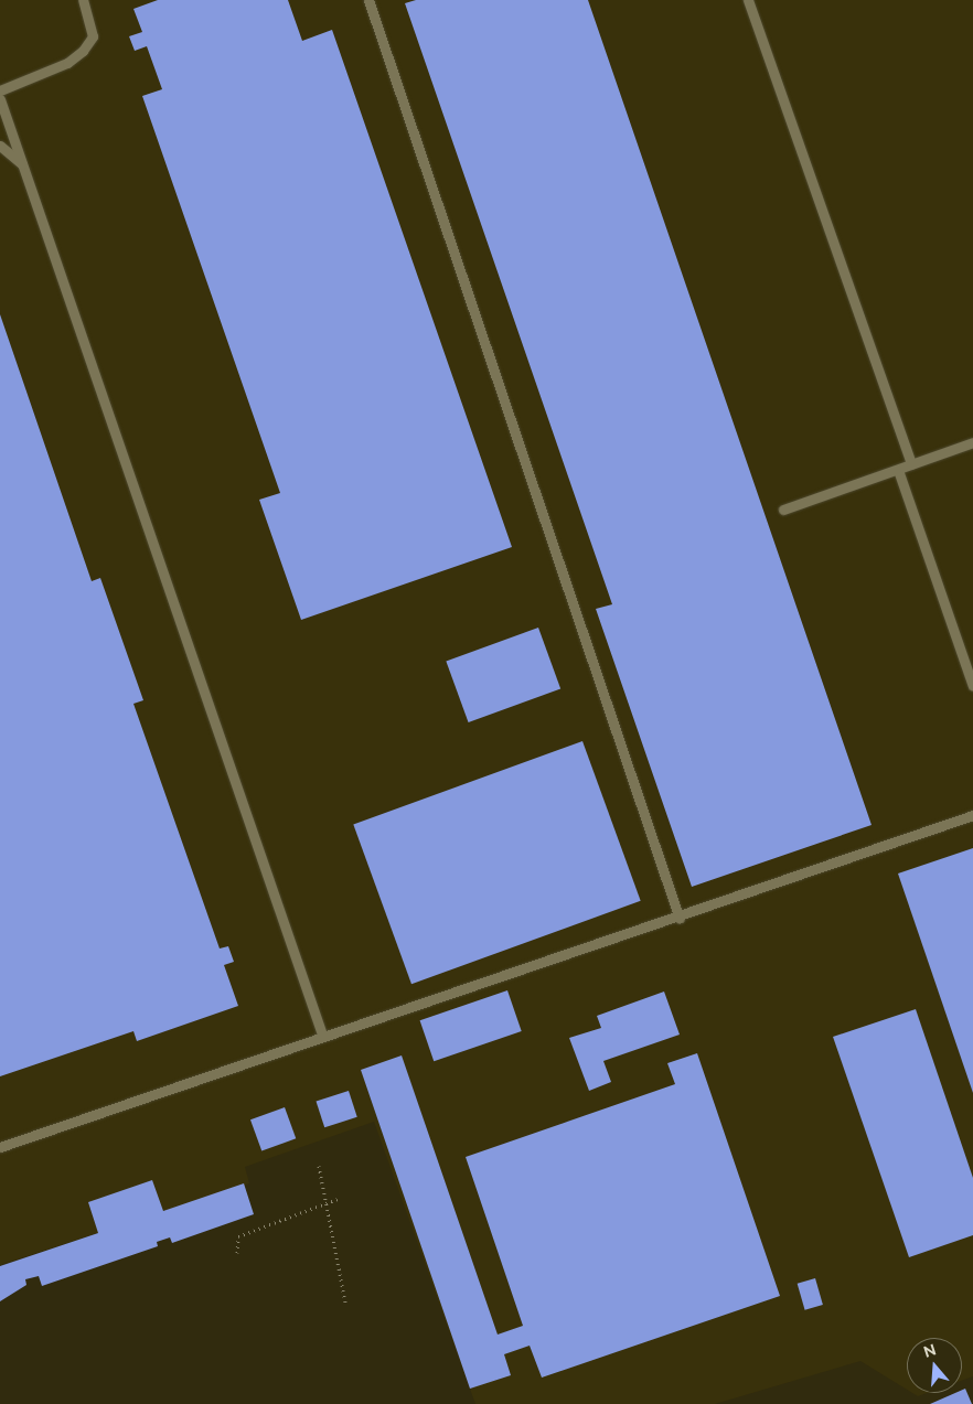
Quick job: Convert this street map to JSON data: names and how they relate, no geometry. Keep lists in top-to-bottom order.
{
  "north": "top"
}
